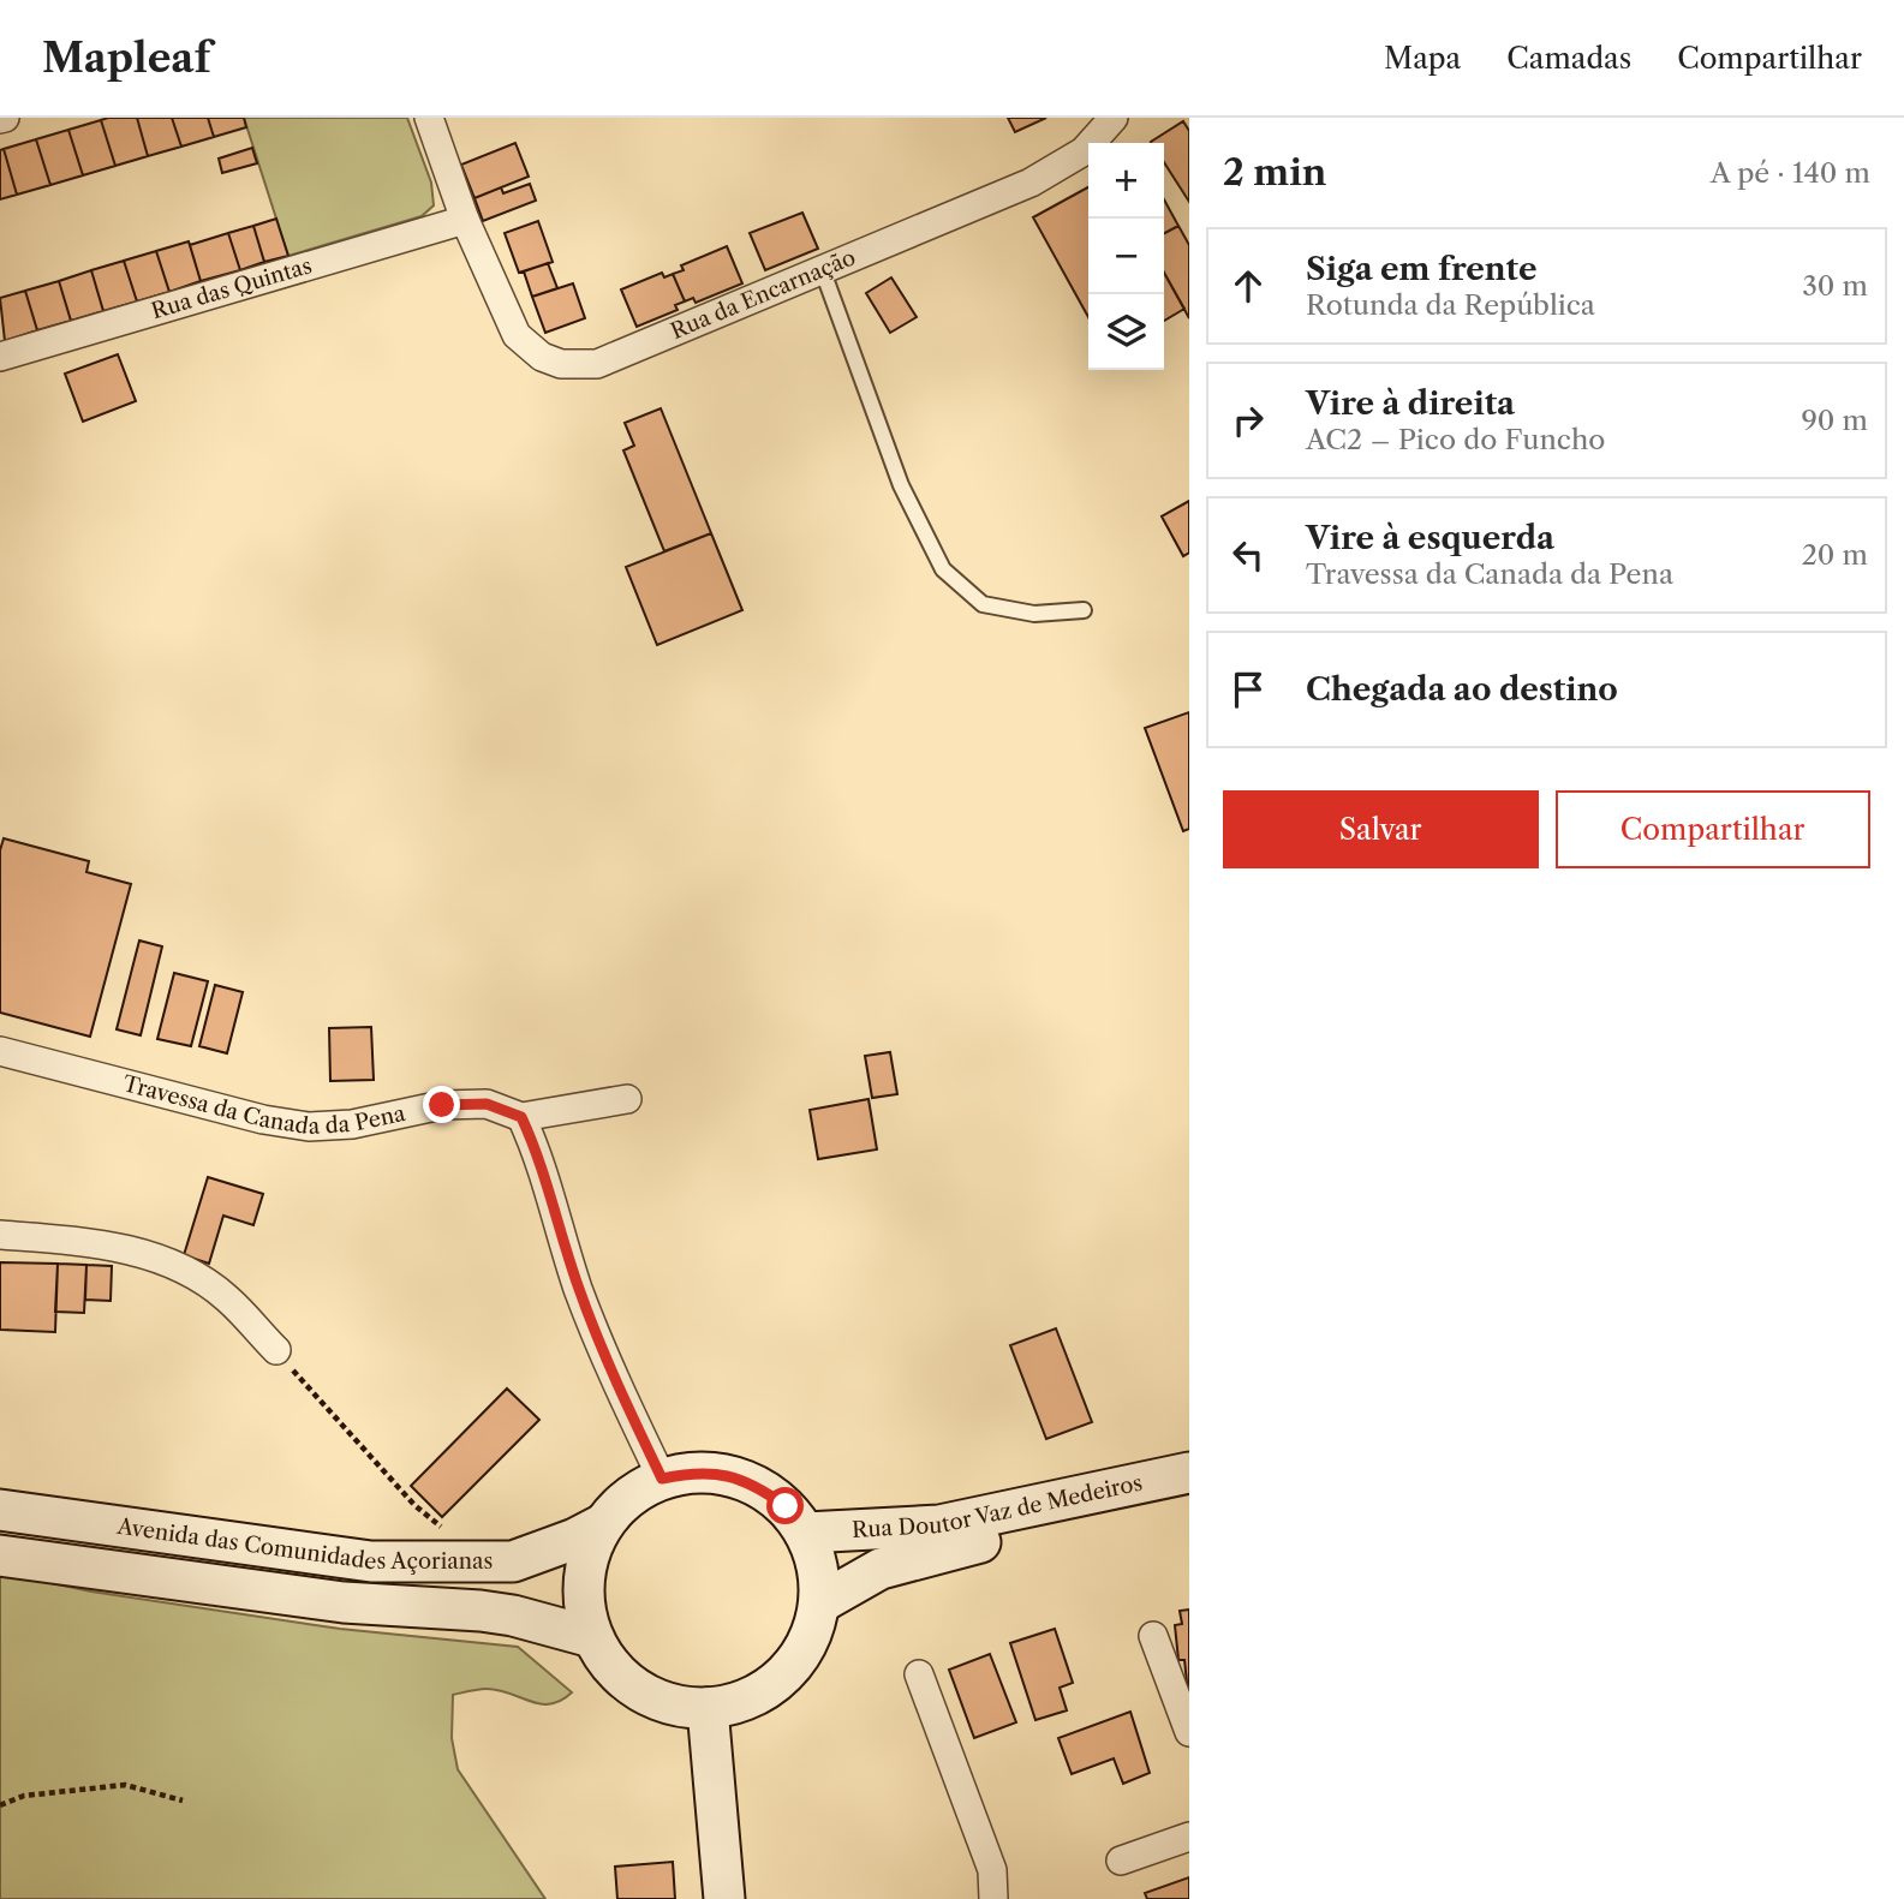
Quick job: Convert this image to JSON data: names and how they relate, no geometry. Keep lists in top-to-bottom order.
{
  "streets": {
    "street": [
      "Rua das Quintas",
      "Rua da Encarnação",
      "Travessa da Canada da Pena",
      "Rua Doutor Vaz de Medeiros",
      "Avenida das Comunidades Açorianas"
    ]
  },
  "crossings": [
    ["Rua das Quintas", "Rua da Encarnação"],
    ["Rua Doutor Vaz de Medeiros", "Avenida das Comunidades Açorianas"]
  ],
  "page": {
    "header": "Mapleaf",
    "nav": ["Mapa", "Camadas", "Compartilhar"],
    "heading": ["2 min", "A pé · 140 m"],
    "map_buttons": ["+", "−"],
    "list": [
      ["Siga em frente", "Rotunda da República", "30 m"],
      ["Vire à direita", "AC2 – Pico do Funcho", "90 m"],
      ["Vire à esquerda", "Travessa da Canada da Pena", "20 m"],
      "Chegada ao destino"
    ],
    "buttons": ["Salvar", "Compartilhar"]
  }
}
